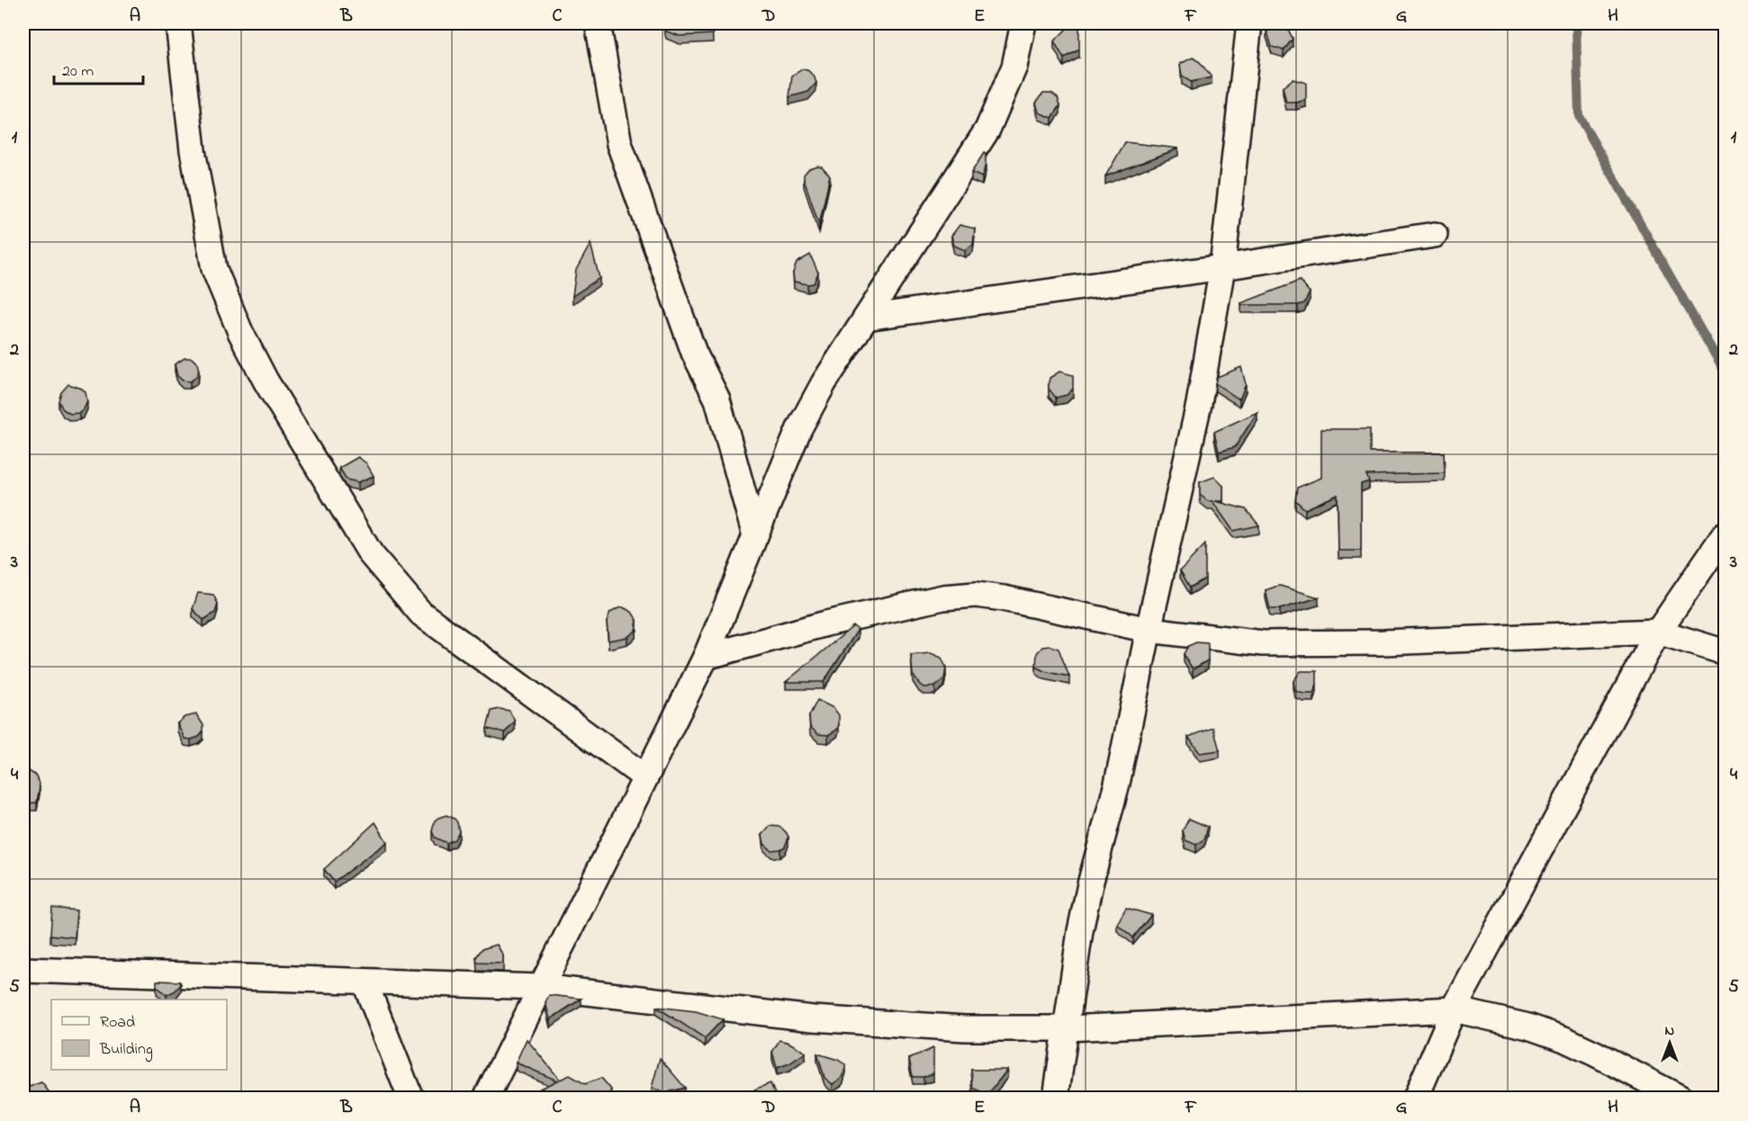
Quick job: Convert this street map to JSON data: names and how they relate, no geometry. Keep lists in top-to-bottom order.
{
  "legend": ["Road", "Building"],
  "scale_bar": "20 m",
  "north": "top",
  "grid": {
    "columns": [
      "A",
      "B",
      "C",
      "D",
      "E",
      "F",
      "G",
      "H"
    ],
    "rows": [
      "1",
      "2",
      "3",
      "4",
      "5"
    ]
  }
}
